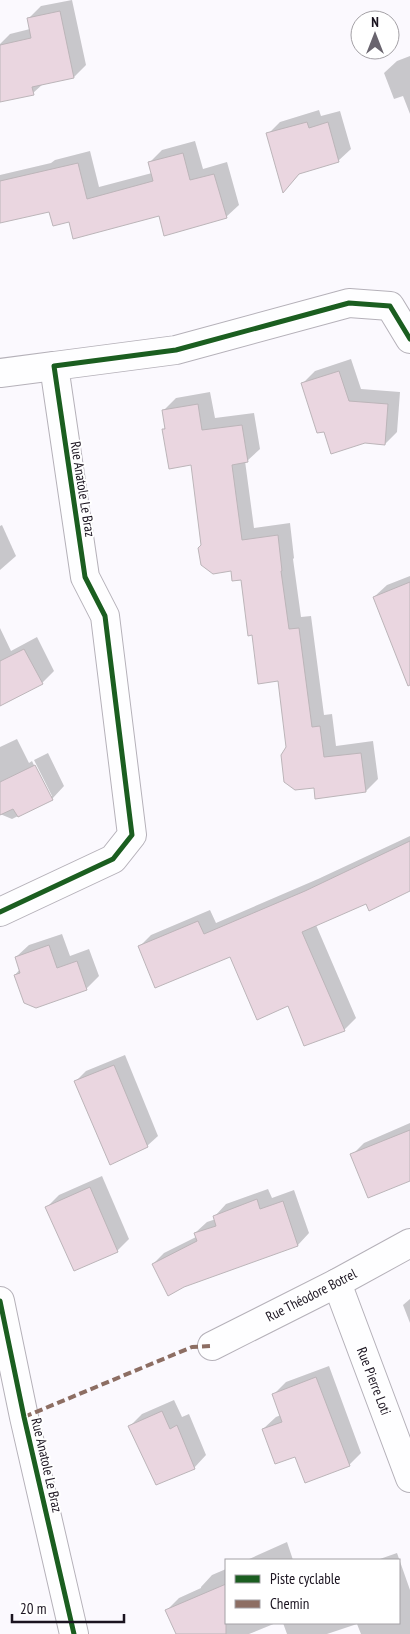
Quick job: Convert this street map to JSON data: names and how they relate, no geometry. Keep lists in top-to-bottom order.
{
  "streets": {
    "street": ["Rue Anatole Le Braz", "Rue Théodore Botrel", "Rue Pierre Loti"]
  },
  "crossings": [
    ["Rue Théodore Botrel", "Rue Pierre Loti"]
  ],
  "legend": ["Piste cyclable", "Chemin"],
  "scale_bar": "20 m",
  "north": "top"
}
